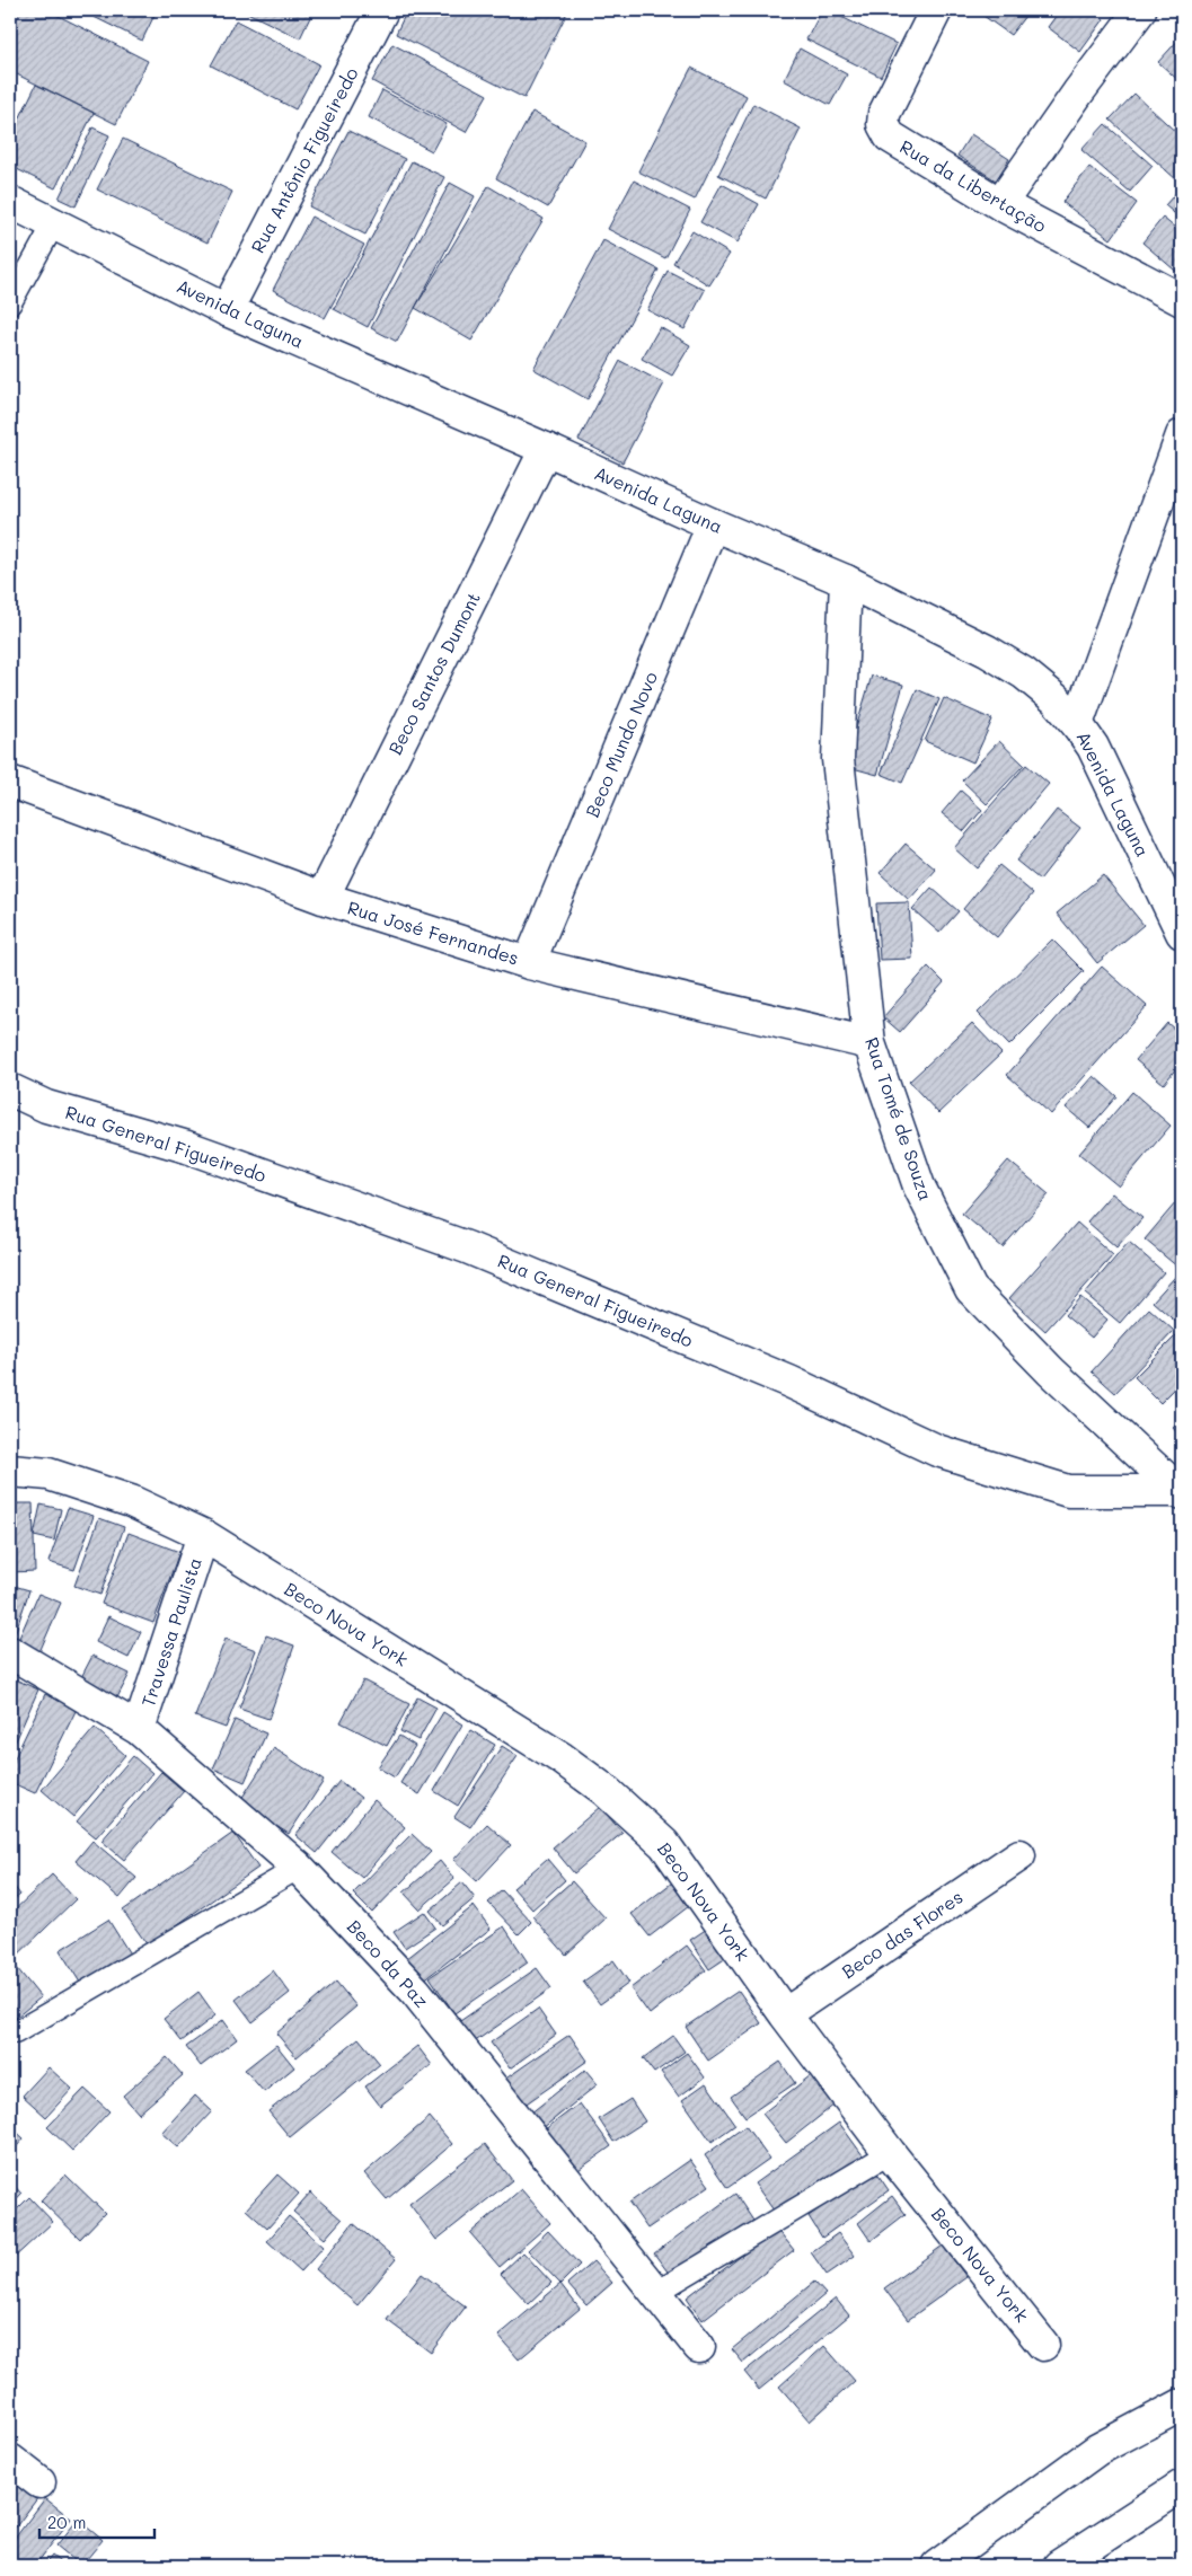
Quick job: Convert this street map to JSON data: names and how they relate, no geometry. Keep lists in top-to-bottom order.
{
  "streets": {
    "main road": [
      "Rua Antônio Figueiredo",
      "Rua da Libertação",
      "Avenida Laguna",
      "Beco Santos Dumont",
      "Beco Mundo Novo",
      "Rua José Fernandes",
      "Rua Tomé de Souza",
      "Rua General Figueiredo",
      "Beco Nova York",
      "Travessa Paulista",
      "Beco das Flores",
      "Beco da Paz"
    ]
  },
  "crossings": [
    ["Rua Antônio Figueiredo", "Avenida Laguna"],
    ["Avenida Laguna", "Beco Santos Dumont"],
    ["Avenida Laguna", "Beco Mundo Novo"],
    ["Avenida Laguna", "Rua Tomé de Souza"],
    ["Beco Santos Dumont", "Rua José Fernandes"],
    ["Beco Mundo Novo", "Rua José Fernandes"],
    ["Rua José Fernandes", "Rua Tomé de Souza"],
    ["Rua Tomé de Souza", "Rua General Figueiredo"],
    ["Beco Nova York", "Travessa Paulista"],
    ["Beco Nova York", "Beco das Flores"],
    ["Travessa Paulista", "Beco da Paz"]
  ],
  "scale_bar": "20 m"
}
